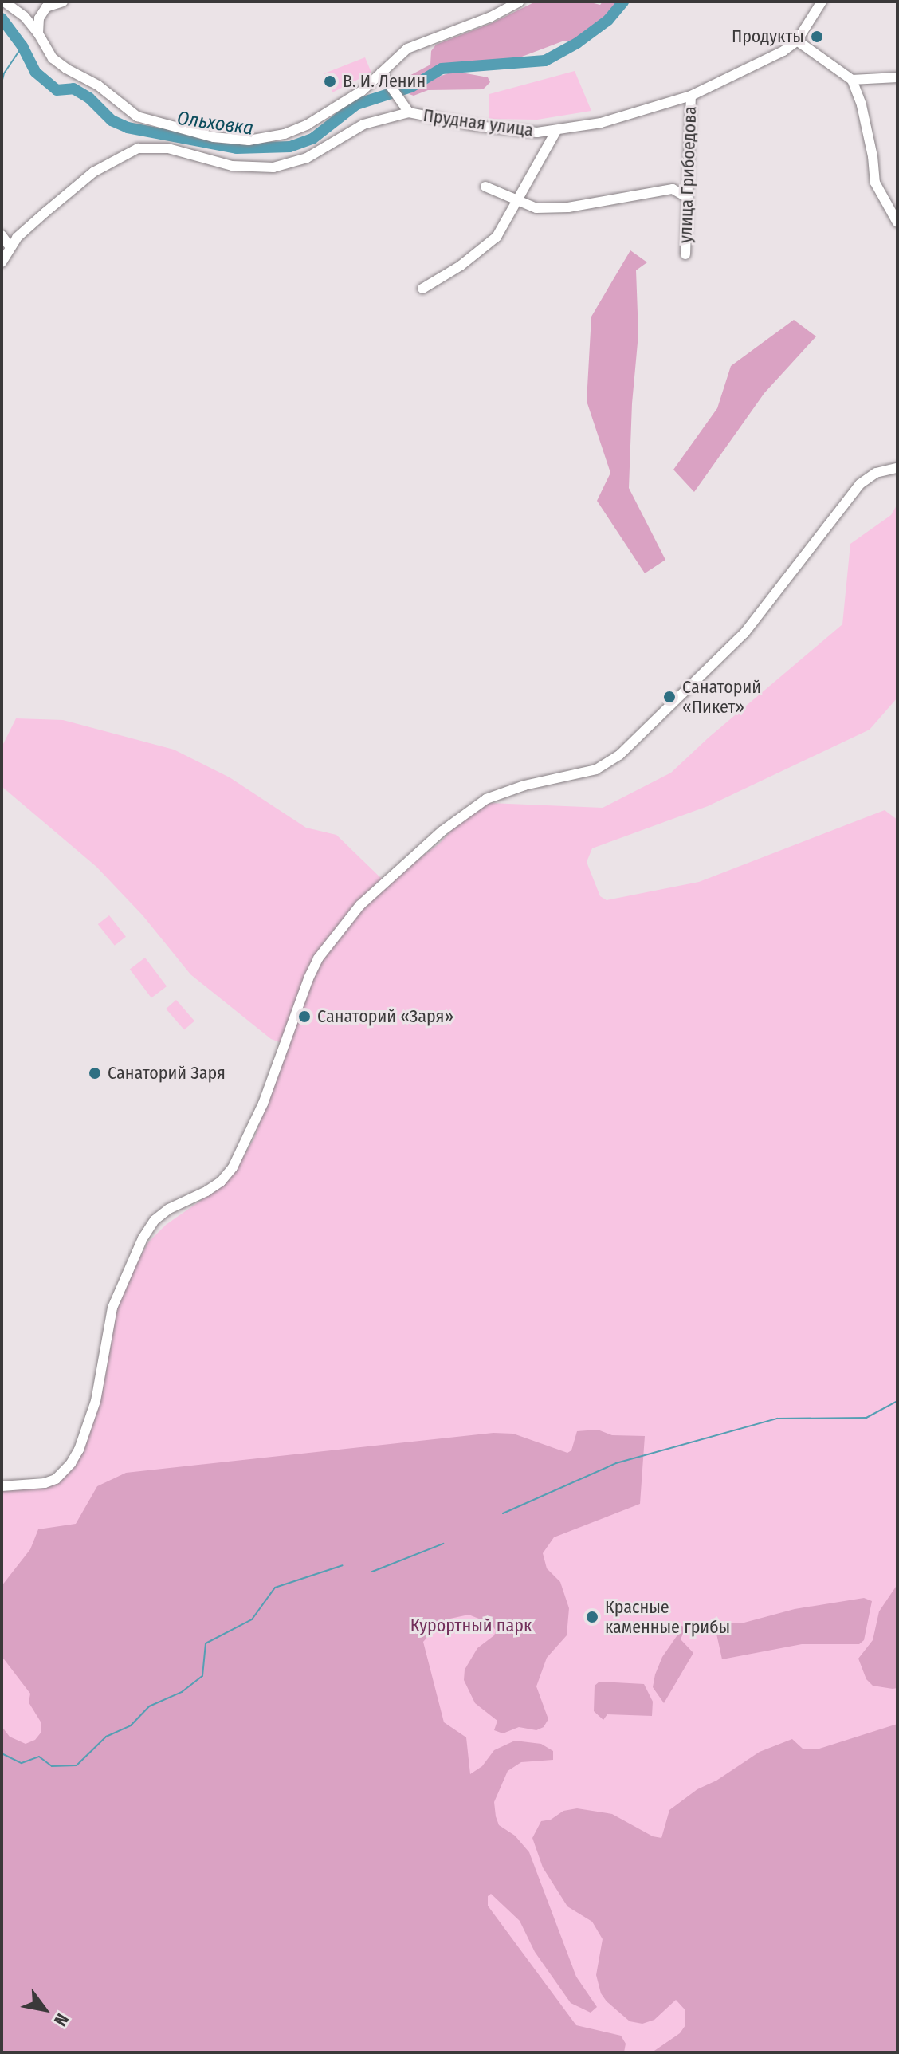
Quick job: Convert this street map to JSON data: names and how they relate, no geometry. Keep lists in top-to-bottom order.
{
  "streets": {
    "street": ["Прудная улица", "улица Грибоедова"]
  },
  "crossings": [
    ["Прудная улица", "улица Грибоедова"]
  ],
  "water": ["Ольховка"],
  "parks": ["Курортный парк"],
  "places": [
    "Продукты",
    "В. И. Ленин",
    "Санаторий «Пикет»",
    "Санаторий «Заря»",
    "Санаторий Заря",
    "Красные каменные грибы"
  ],
  "north": "bottom right"
}
